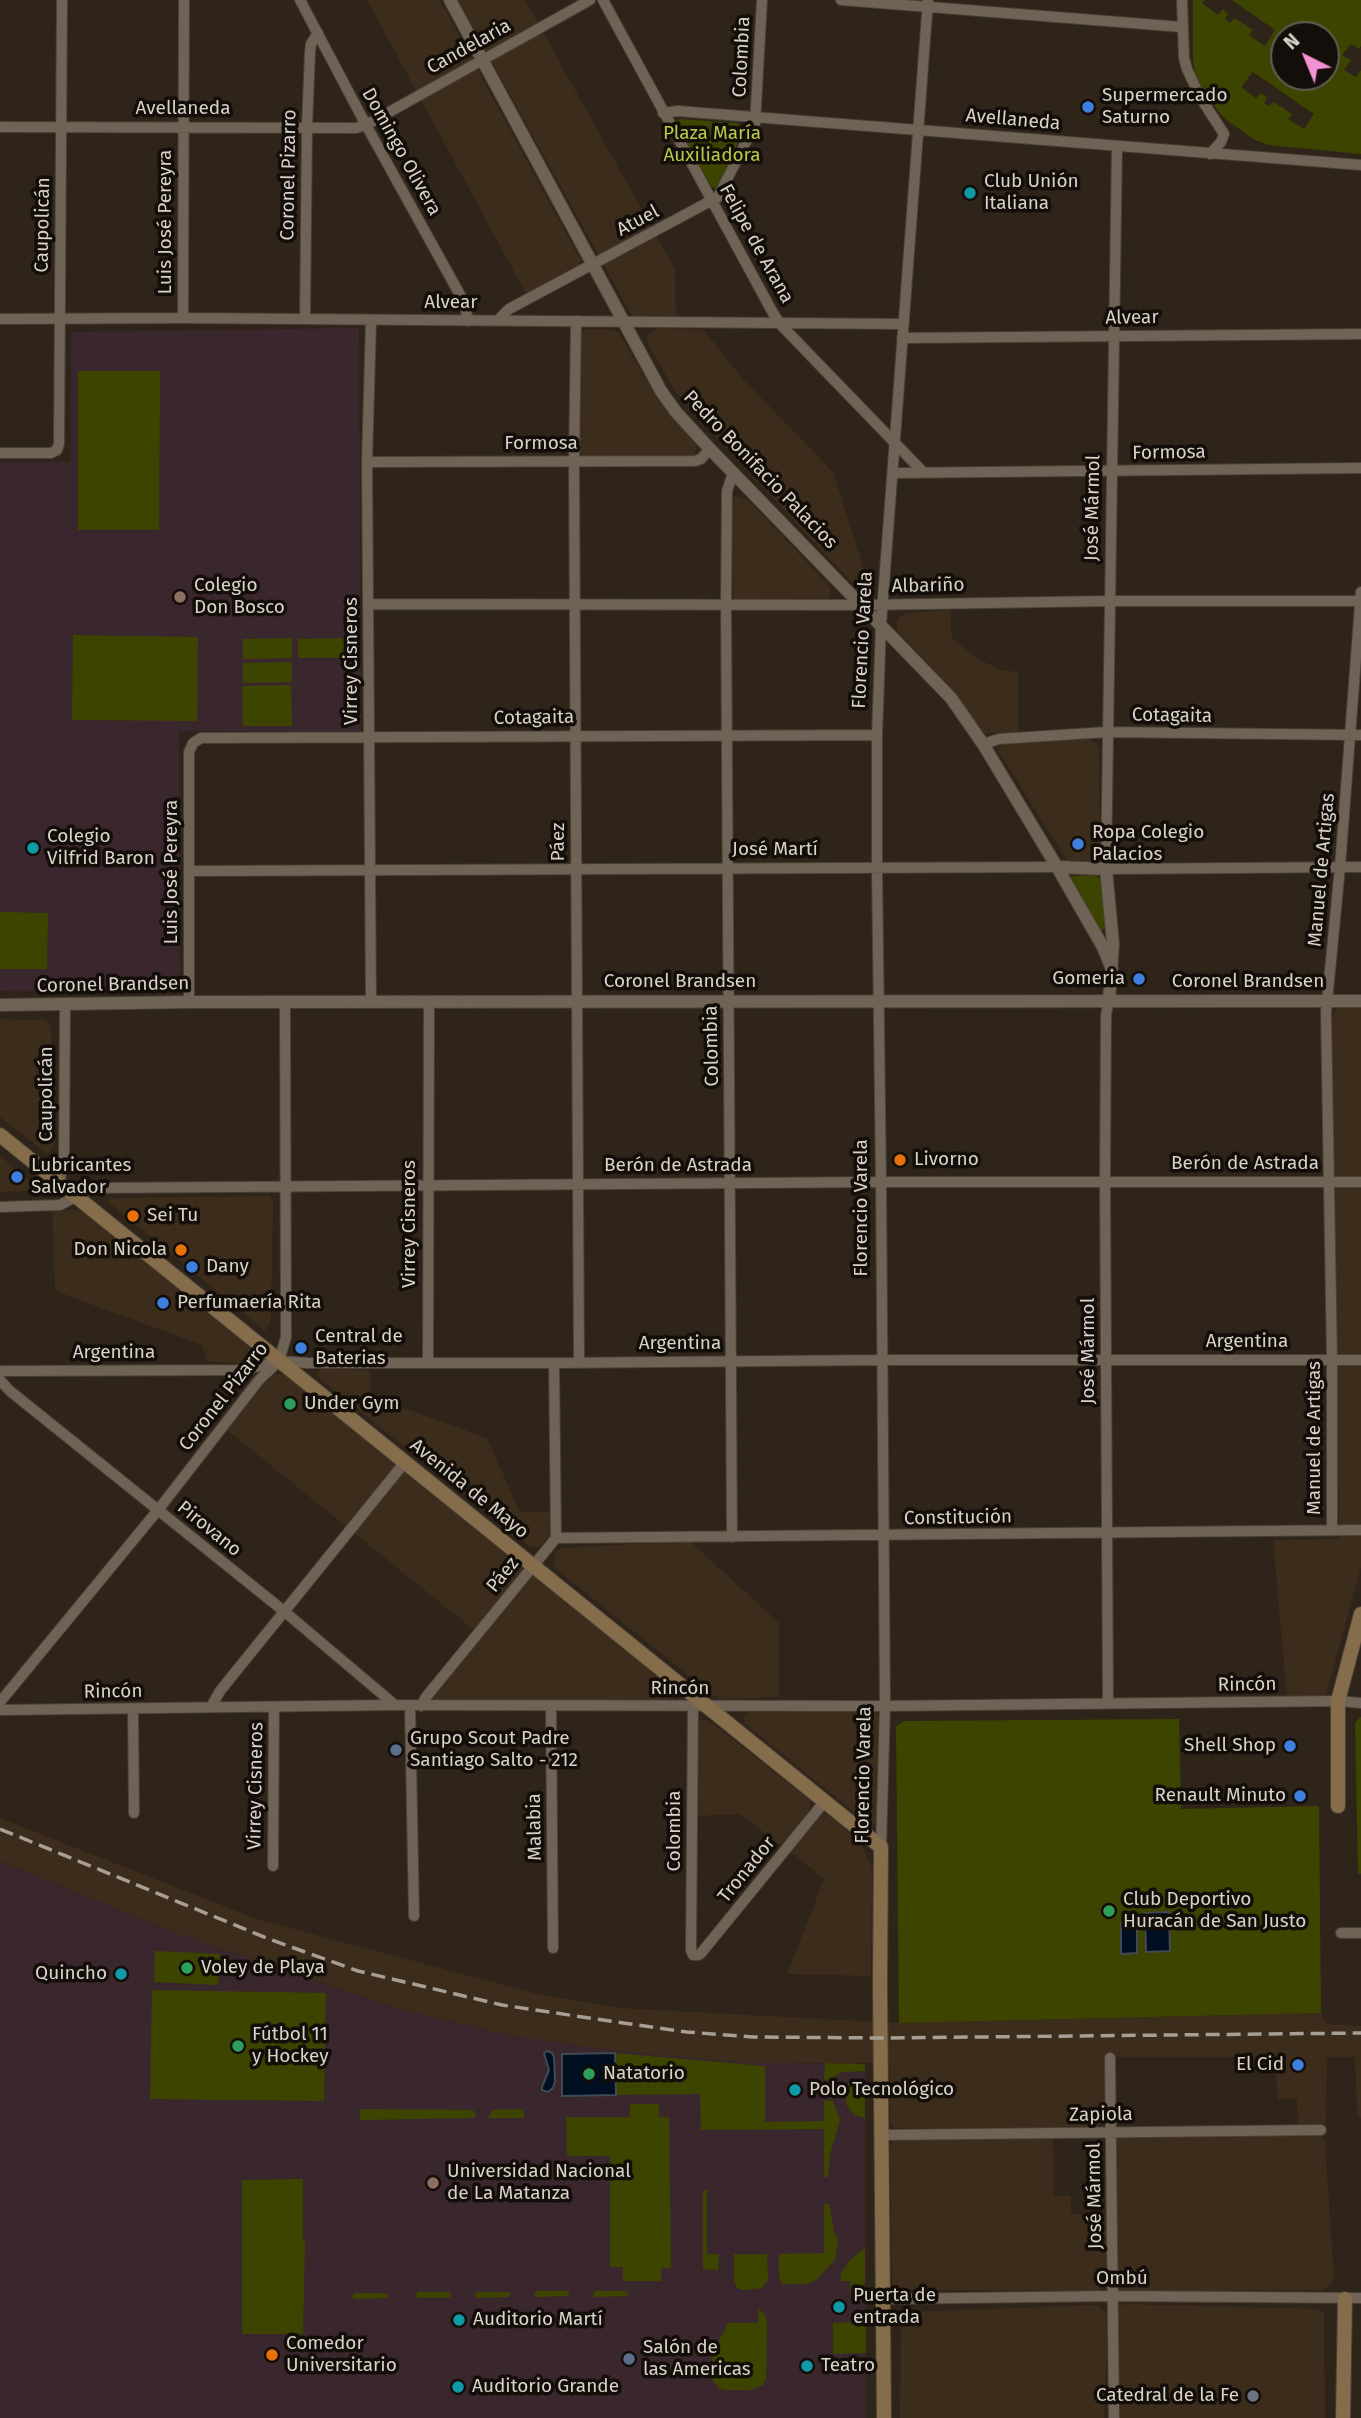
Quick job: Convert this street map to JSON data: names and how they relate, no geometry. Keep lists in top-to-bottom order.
{
  "streets": {
    "main road": ["Florencio Varela", "Avenida de Mayo"],
    "street": [
      "Candelaria",
      "Colombia",
      "Avellaneda",
      "Domingo Olivera",
      "Coronel Pizarro",
      "Atuel",
      "Luis José Pereyra",
      "Caupolicán",
      "Felipe de Arana",
      "Alvear",
      "Formosa",
      "Pedro Bonifacio Palacios",
      "José Mármol",
      "Albariño",
      "Virrey Cisneros",
      "Cotagaita",
      "Páez",
      "José Martí",
      "Manuel de Artigas",
      "Coronel Brandsen",
      "Berón de Astrada",
      "Argentina",
      "Constitución",
      "Pirovano",
      "Rincón",
      "Malabia",
      "Tronador",
      "Zapiola",
      "Ombú"
    ]
  },
  "crossings": [
    ["Candelaria", "Avellaneda"],
    ["Candelaria", "Domingo Olivera"],
    ["Candelaria", "Pedro Bonifacio Palacios"],
    ["Colombia", "Avellaneda"],
    ["Colombia", "Atuel"],
    ["Colombia", "Pedro Bonifacio Palacios"],
    ["Colombia", "Albariño"],
    ["Colombia", "Cotagaita"],
    ["Colombia", "José Martí"],
    ["Colombia", "Coronel Brandsen"],
    ["Colombia", "Berón de Astrada"],
    ["Colombia", "Argentina"],
    ["Colombia", "Avenida de Mayo"],
    ["Colombia", "Constitución"],
    ["Colombia", "Rincón"],
    ["Colombia", "Tronador"],
    ["Avellaneda", "Domingo Olivera"],
    ["Avellaneda", "Coronel Pizarro"],
    ["Avellaneda", "Atuel"],
    ["Avellaneda", "Luis José Pereyra"],
    ["Avellaneda", "Caupolicán"],
    ["Avellaneda", "Felipe de Arana"],
    ["Avellaneda", "José Mármol"],
    ["Avellaneda", "Florencio Varela"],
    ["Domingo Olivera", "Coronel Pizarro"],
    ["Domingo Olivera", "Alvear"],
    ["Coronel Pizarro", "Alvear"],
    ["Coronel Pizarro", "Coronel Brandsen"],
    ["Coronel Pizarro", "Berón de Astrada"],
    ["Coronel Pizarro", "Argentina"],
    ["Coronel Pizarro", "Avenida de Mayo"],
    ["Coronel Pizarro", "Pirovano"],
    ["Atuel", "Felipe de Arana"],
    ["Atuel", "Alvear"],
    ["Atuel", "Pedro Bonifacio Palacios"],
    ["Luis José Pereyra", "Alvear"],
    ["Luis José Pereyra", "Cotagaita"],
    ["Luis José Pereyra", "José Martí"],
    ["Luis José Pereyra", "Coronel Brandsen"],
    ["Caupolicán", "Alvear"],
    ["Caupolicán", "Coronel Brandsen"],
    ["Caupolicán", "Avenida de Mayo"],
    ["Felipe de Arana", "Alvear"],
    ["Felipe de Arana", "Formosa"],
    ["Felipe de Arana", "Florencio Varela"],
    ["Alvear", "Pedro Bonifacio Palacios"],
    ["Alvear", "José Mármol"],
    ["Alvear", "Florencio Varela"],
    ["Alvear", "Virrey Cisneros"],
    ["Alvear", "Páez"],
    ["Formosa", "Pedro Bonifacio Palacios"],
    ["Formosa", "José Mármol"],
    ["Formosa", "Florencio Varela"],
    ["Formosa", "Virrey Cisneros"],
    ["Formosa", "Páez"],
    ["Pedro Bonifacio Palacios", "Albariño"],
    ["Pedro Bonifacio Palacios", "Florencio Varela"],
    ["Pedro Bonifacio Palacios", "Cotagaita"],
    ["Pedro Bonifacio Palacios", "José Martí"],
    ["José Mármol", "Albariño"],
    ["José Mármol", "Cotagaita"],
    ["José Mármol", "José Martí"],
    ["José Mármol", "Coronel Brandsen"],
    ["José Mármol", "Berón de Astrada"],
    ["José Mármol", "Argentina"],
    ["José Mármol", "Constitución"],
    ["José Mármol", "Rincón"],
    ["José Mármol", "Zapiola"],
    ["José Mármol", "Ombú"],
    ["Albariño", "Florencio Varela"],
    ["Albariño", "Virrey Cisneros"],
    ["Albariño", "Páez"],
    ["Albariño", "Manuel de Artigas"],
    ["Florencio Varela", "Cotagaita"],
    ["Florencio Varela", "José Martí"],
    ["Florencio Varela", "Coronel Brandsen"],
    ["Florencio Varela", "Berón de Astrada"],
    ["Florencio Varela", "Argentina"],
    ["Florencio Varela", "Avenida de Mayo"],
    ["Florencio Varela", "Constitución"],
    ["Florencio Varela", "Rincón"],
    ["Florencio Varela", "Zapiola"],
    ["Florencio Varela", "Ombú"],
    ["Virrey Cisneros", "Cotagaita"],
    ["Virrey Cisneros", "José Martí"],
    ["Virrey Cisneros", "Coronel Brandsen"],
    ["Virrey Cisneros", "Berón de Astrada"],
    ["Virrey Cisneros", "Argentina"],
    ["Virrey Cisneros", "Rincón"],
    ["Cotagaita", "Páez"],
    ["Cotagaita", "Manuel de Artigas"],
    ["Páez", "José Martí"],
    ["Páez", "Coronel Brandsen"],
    ["Páez", "Berón de Astrada"],
    ["Páez", "Argentina"],
    ["Páez", "Avenida de Mayo"],
    ["Páez", "Constitución"],
    ["Páez", "Rincón"],
    ["José Martí", "Manuel de Artigas"],
    ["Manuel de Artigas", "Coronel Brandsen"],
    ["Manuel de Artigas", "Berón de Astrada"],
    ["Manuel de Artigas", "Argentina"],
    ["Manuel de Artigas", "Constitución"],
    ["Berón de Astrada", "Avenida de Mayo"],
    ["Argentina", "Avenida de Mayo"],
    ["Avenida de Mayo", "Rincón"],
    ["Avenida de Mayo", "Tronador"],
    ["Pirovano", "Rincón"],
    ["Rincón", "Malabia"]
  ],
  "parks": ["Plaza María Auxiliadora"],
  "places": [
    "Supermercado Saturno",
    "Club Unión Italiana",
    "Colegio Don Bosco",
    "Ropa Colegio Palacios",
    "Colegio Vilfrid Baron",
    "Gomeria",
    "Livorno",
    "Lubricantes Salvador",
    "Sei Tu",
    "Don Nicola",
    "Dany",
    "Perfumaería Rita",
    "Central de Baterias",
    "Under Gym",
    "Shell Shop",
    "Grupo Scout Padre Santiago Salto - 212",
    "Renault Minuto",
    "Club Deportivo Huracán de San Justo",
    "Voley de Playa",
    "Quincho",
    "Fútbol 11 y Hockey",
    "El Cid",
    "Natatorio",
    "Polo Tecnológico",
    "Universidad Nacional de La Matanza",
    "Puerta de entrada",
    "Auditorio Martí",
    "Comedor Universitario",
    "Salón de las Americas",
    "Teatro",
    "Auditorio Grande",
    "Catedral de la Fe"
  ],
  "north": "top left"
}
